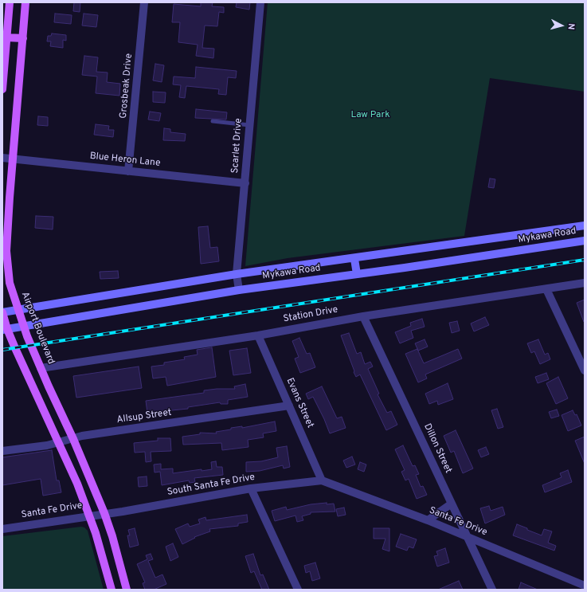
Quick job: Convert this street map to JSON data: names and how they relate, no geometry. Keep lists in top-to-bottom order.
{
  "streets": {
    "main road": ["Mykawa Road", "Airport Boulevard"],
    "street": [
      "Grosbeak Drive",
      "Scarlet Drive",
      "Blue Heron Lane",
      "Station Drive",
      "Evans Street",
      "Allsup Street",
      "Dillon Street",
      "South Santa Fe Drive",
      "Santa Fe Drive"
    ]
  },
  "crossings": [
    ["Grosbeak Drive", "Blue Heron Lane"],
    ["Scarlet Drive", "Blue Heron Lane"],
    ["Scarlet Drive", "Mykawa Road"],
    ["Blue Heron Lane", "Airport Boulevard"],
    ["Mykawa Road", "Airport Boulevard"],
    ["Station Drive", "Airport Boulevard"],
    ["Station Drive", "Evans Street"],
    ["Station Drive", "Dillon Street"],
    ["Airport Boulevard", "Allsup Street"],
    ["Airport Boulevard", "South Santa Fe Drive"],
    ["Airport Boulevard", "Santa Fe Drive"],
    ["Evans Street", "Allsup Street"],
    ["Evans Street", "South Santa Fe Drive"],
    ["Evans Street", "Santa Fe Drive"],
    ["Dillon Street", "Santa Fe Drive"],
    ["South Santa Fe Drive", "Santa Fe Drive"]
  ],
  "parks": ["Law Park"],
  "north": "right"
}
